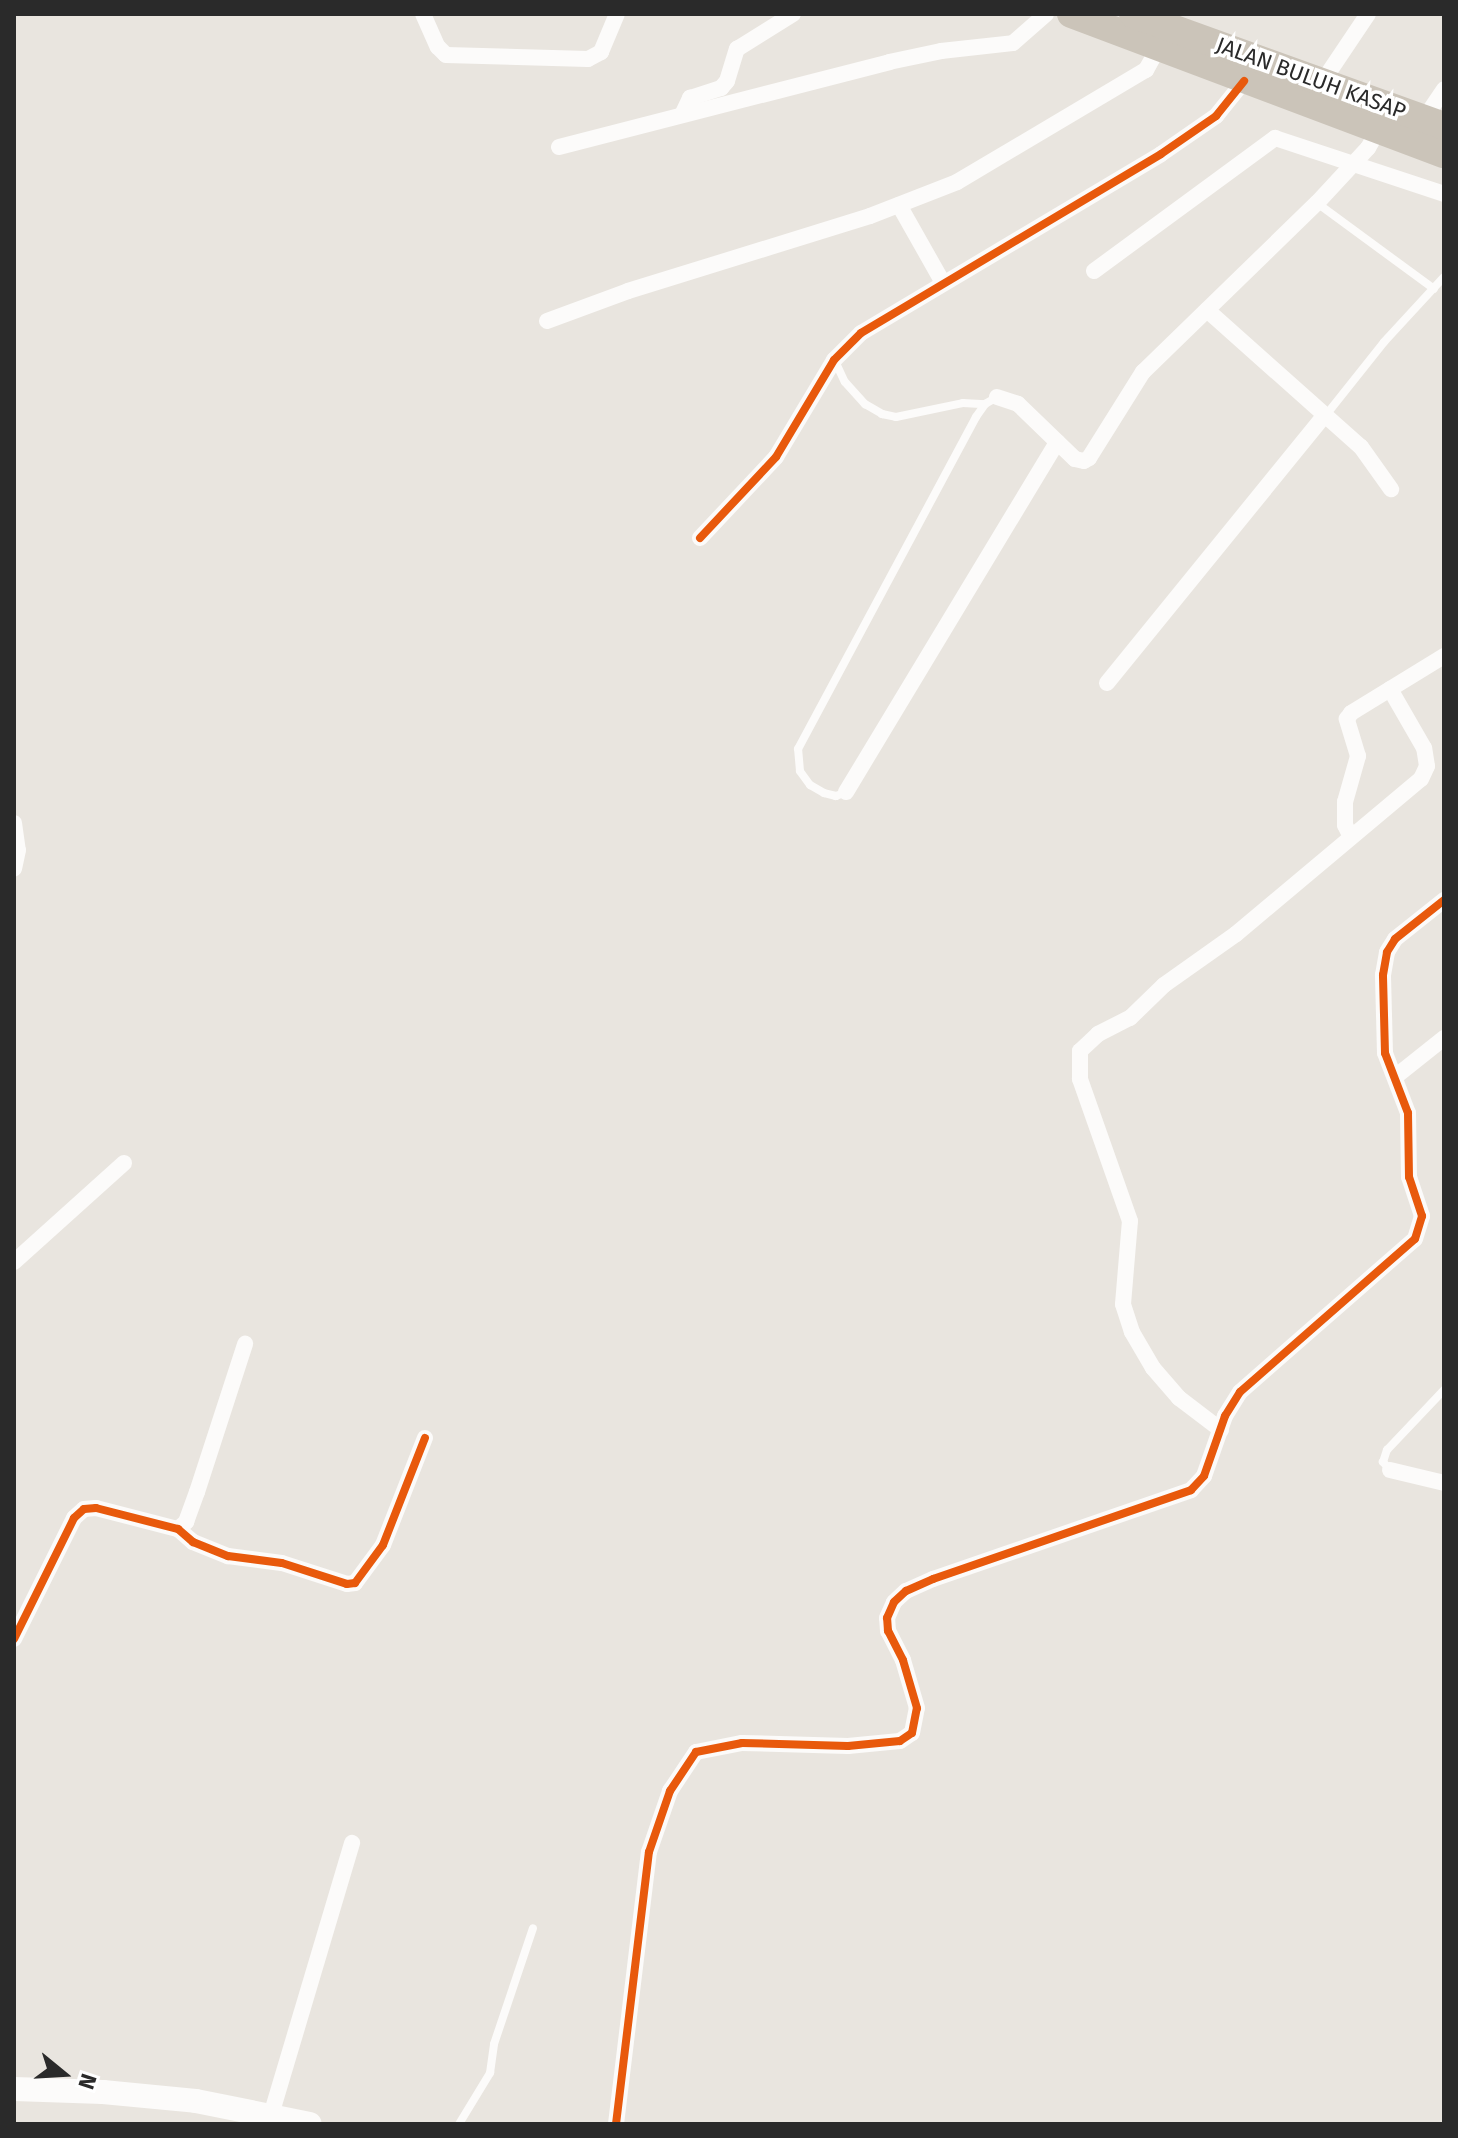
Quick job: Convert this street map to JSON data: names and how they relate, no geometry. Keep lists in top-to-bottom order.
{
  "streets": {
    "highway": ["JALAN BULUH KASAP"]
  },
  "north": "right"
}
